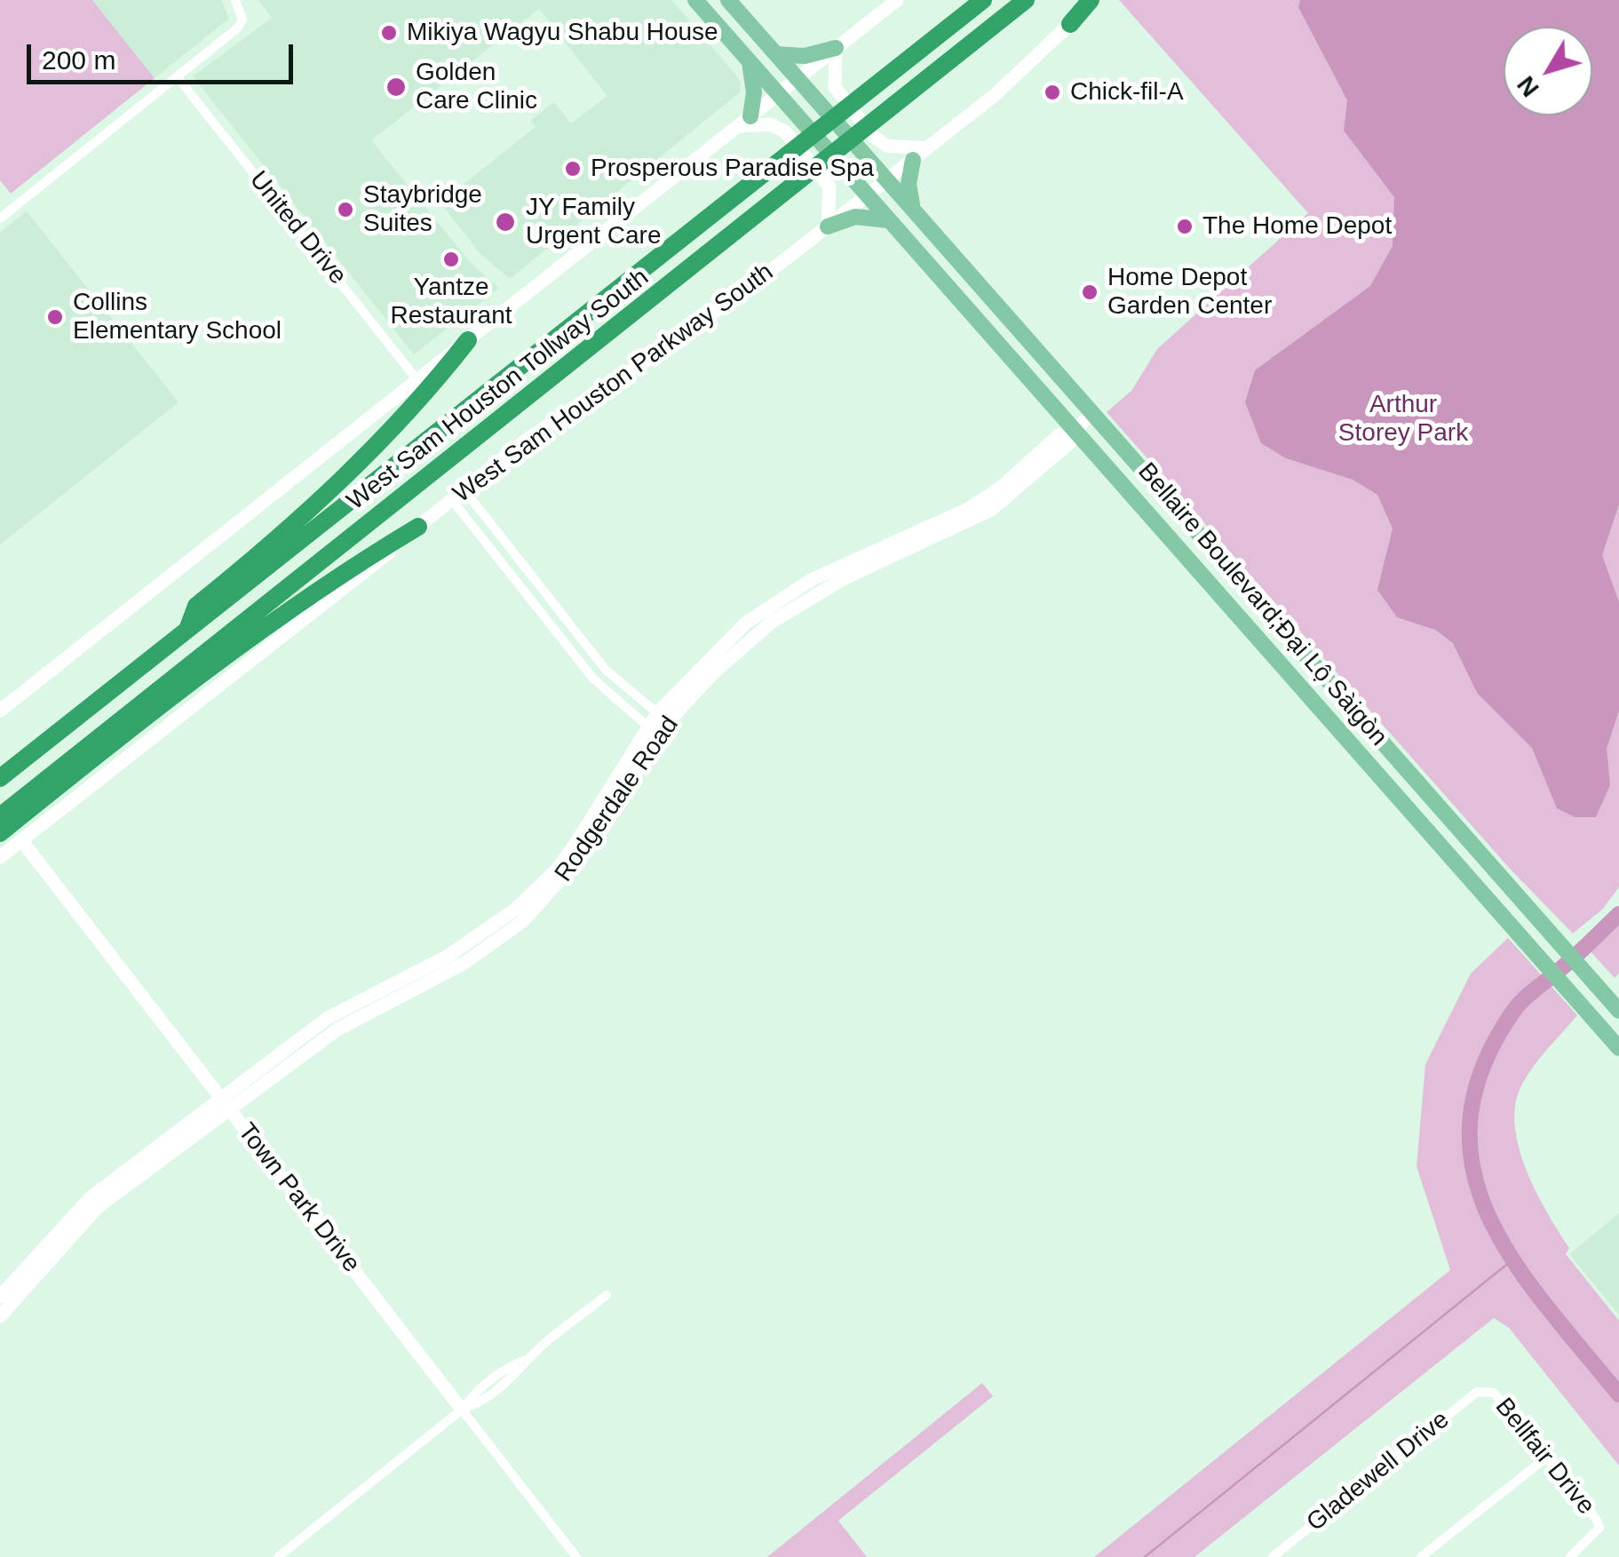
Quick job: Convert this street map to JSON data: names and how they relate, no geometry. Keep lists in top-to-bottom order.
{
  "streets": {
    "highway": ["West Sam Houston Tollway South"],
    "main road": [
      "West Sam Houston Parkway South",
      "Bellaire Boulevard;Đại Lộ Sàigòn",
      "Rodgerdale Road",
      "Town Park Drive"
    ],
    "street": ["United Drive", "Bellfair Drive", "Gladewell Drive"]
  },
  "crossings": [
    ["West Sam Houston Parkway South", "Bellaire Boulevard;Đại Lộ Sàigòn"],
    ["West Sam Houston Parkway South", "Town Park Drive"],
    ["Bellaire Boulevard;Đại Lộ Sàigòn", "Rodgerdale Road"],
    ["Rodgerdale Road", "Town Park Drive"],
    ["Bellfair Drive", "Gladewell Drive"]
  ],
  "parks": ["Arthur Storey Park"],
  "places": [
    "Mikiya Wagyu Shabu House",
    "Golden Care Clinic",
    "Chick-fil-A",
    "Prosperous Paradise Spa",
    "Staybridge Suites",
    "JY Family Urgent Care",
    "The Home Depot",
    "Yantze Restaurant",
    "Home Depot Garden Center",
    "Collins Elementary School"
  ],
  "scale_bar": "200 m",
  "north": "bottom left"
}
